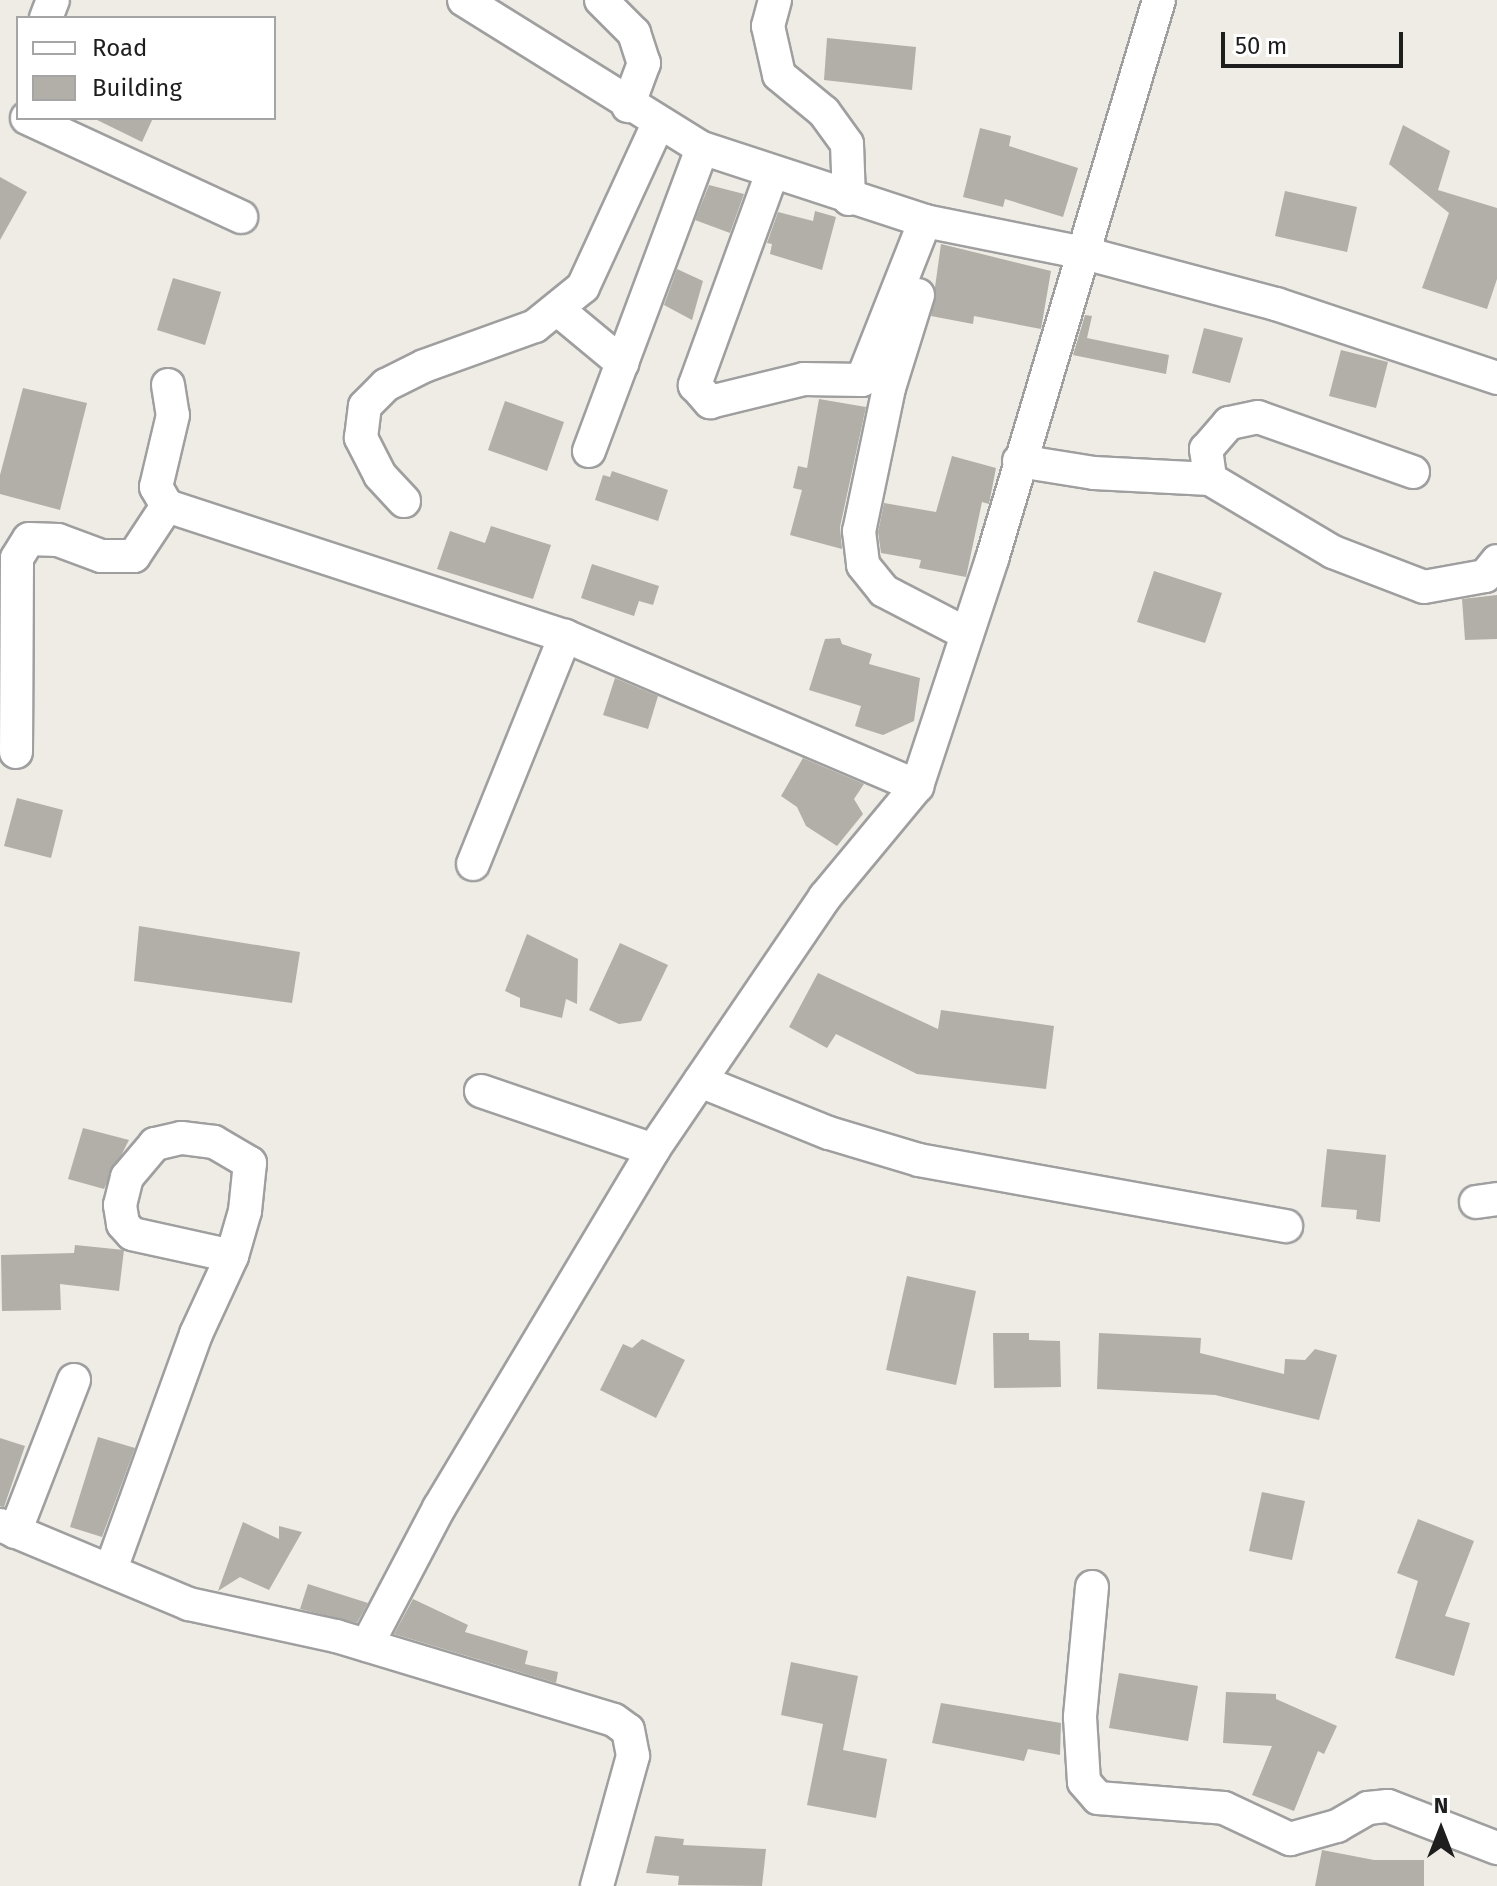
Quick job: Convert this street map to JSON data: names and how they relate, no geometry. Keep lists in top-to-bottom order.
{
  "legend": ["Road", "Building"],
  "scale_bar": "50 m",
  "north": "top"
}
